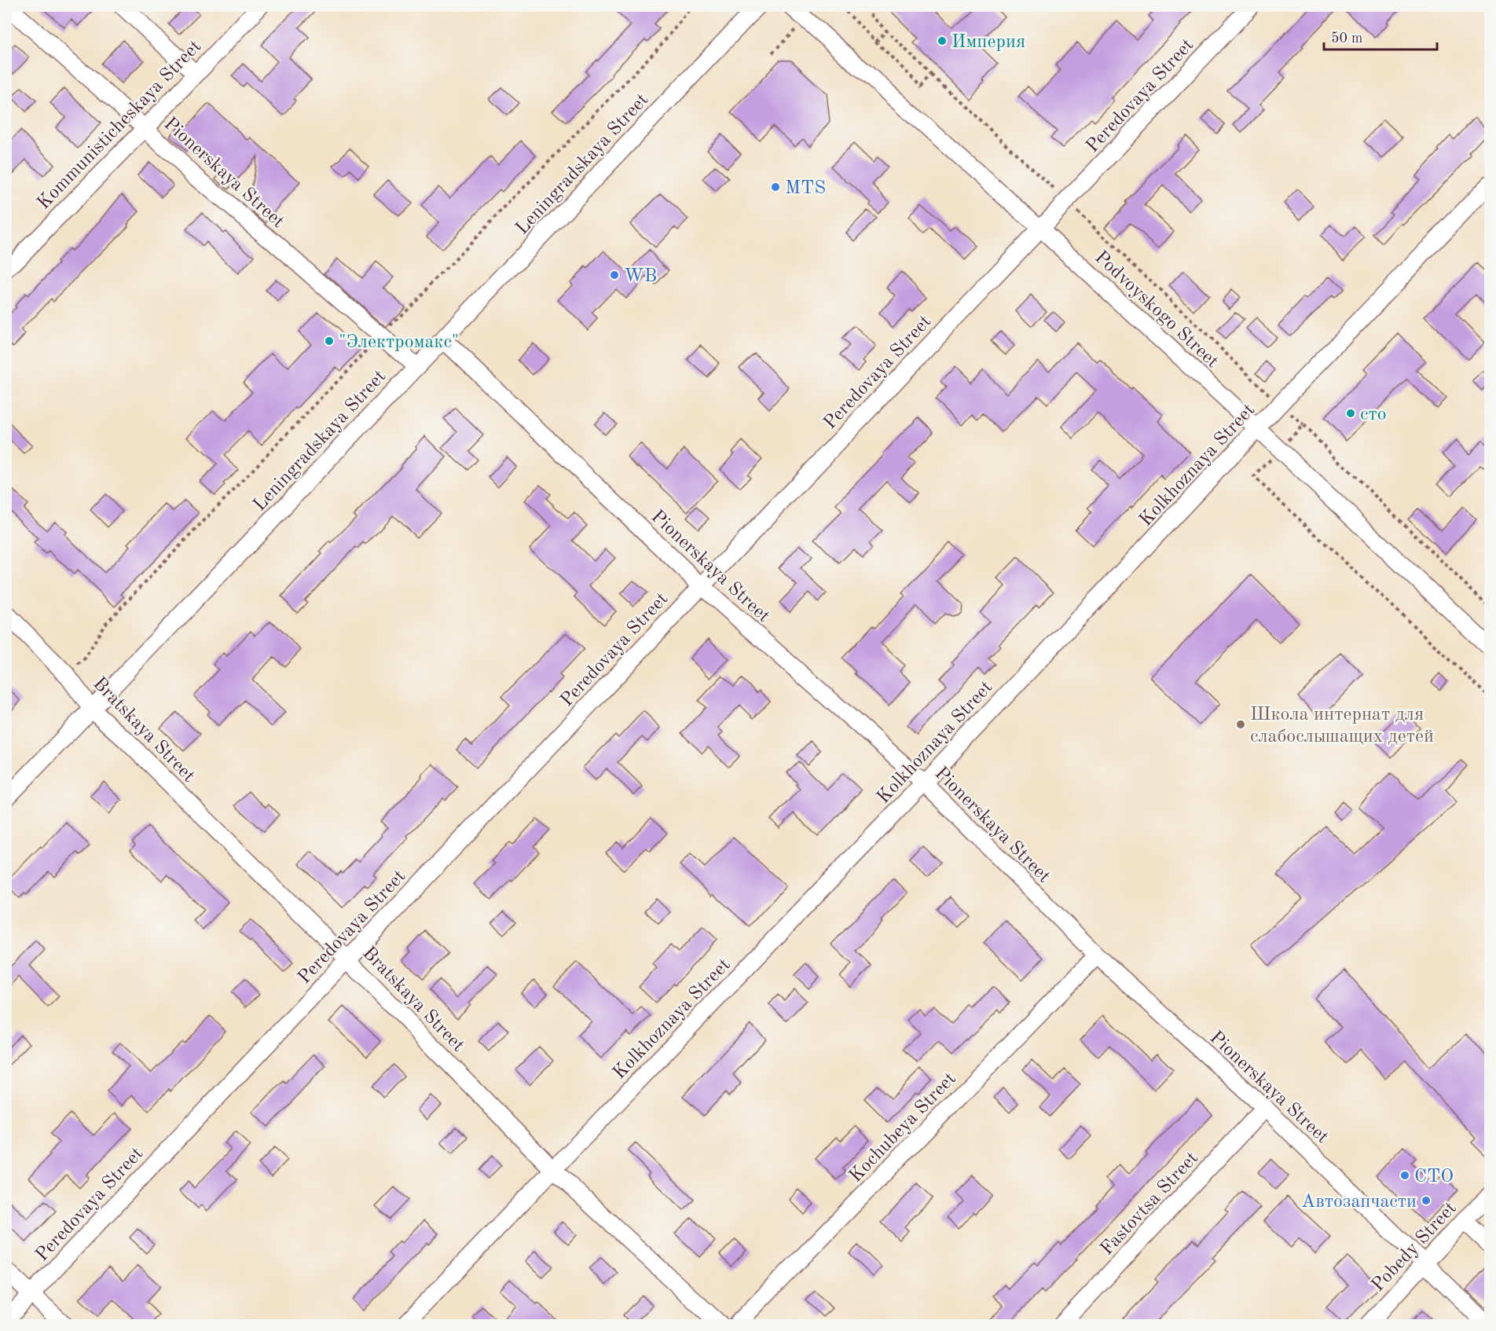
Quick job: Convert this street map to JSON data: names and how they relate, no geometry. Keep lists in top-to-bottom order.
{
  "streets": {
    "street": [
      "Peredovaya Street",
      "Kommunisticheskaya Street",
      "Leningradskaya Street",
      "Pionerskaya Street",
      "Podvoyskogo Street",
      "Kolkhoznaya Street",
      "Bratskaya Street",
      "Kochubeya Street",
      "Fastovtsa Street",
      "Pobedy Street"
    ]
  },
  "crossings": [
    ["Peredovaya Street", "Pionerskaya Street"],
    ["Peredovaya Street", "Podvoyskogo Street"],
    ["Peredovaya Street", "Bratskaya Street"],
    ["Kommunisticheskaya Street", "Pionerskaya Street"],
    ["Leningradskaya Street", "Pionerskaya Street"],
    ["Leningradskaya Street", "Bratskaya Street"],
    ["Pionerskaya Street", "Kolkhoznaya Street"],
    ["Pionerskaya Street", "Kochubeya Street"],
    ["Pionerskaya Street", "Fastovtsa Street"],
    ["Pionerskaya Street", "Pobedy Street"],
    ["Podvoyskogo Street", "Kolkhoznaya Street"],
    ["Kolkhoznaya Street", "Bratskaya Street"]
  ],
  "places": [
    "Империя",
    "MTS",
    "WB",
    "\"Электромакс\"",
    "сто",
    "Школа интернат для слабослышащих детей",
    "СТО",
    "Автозапчасти"
  ],
  "scale_bar": "50 m"
}
